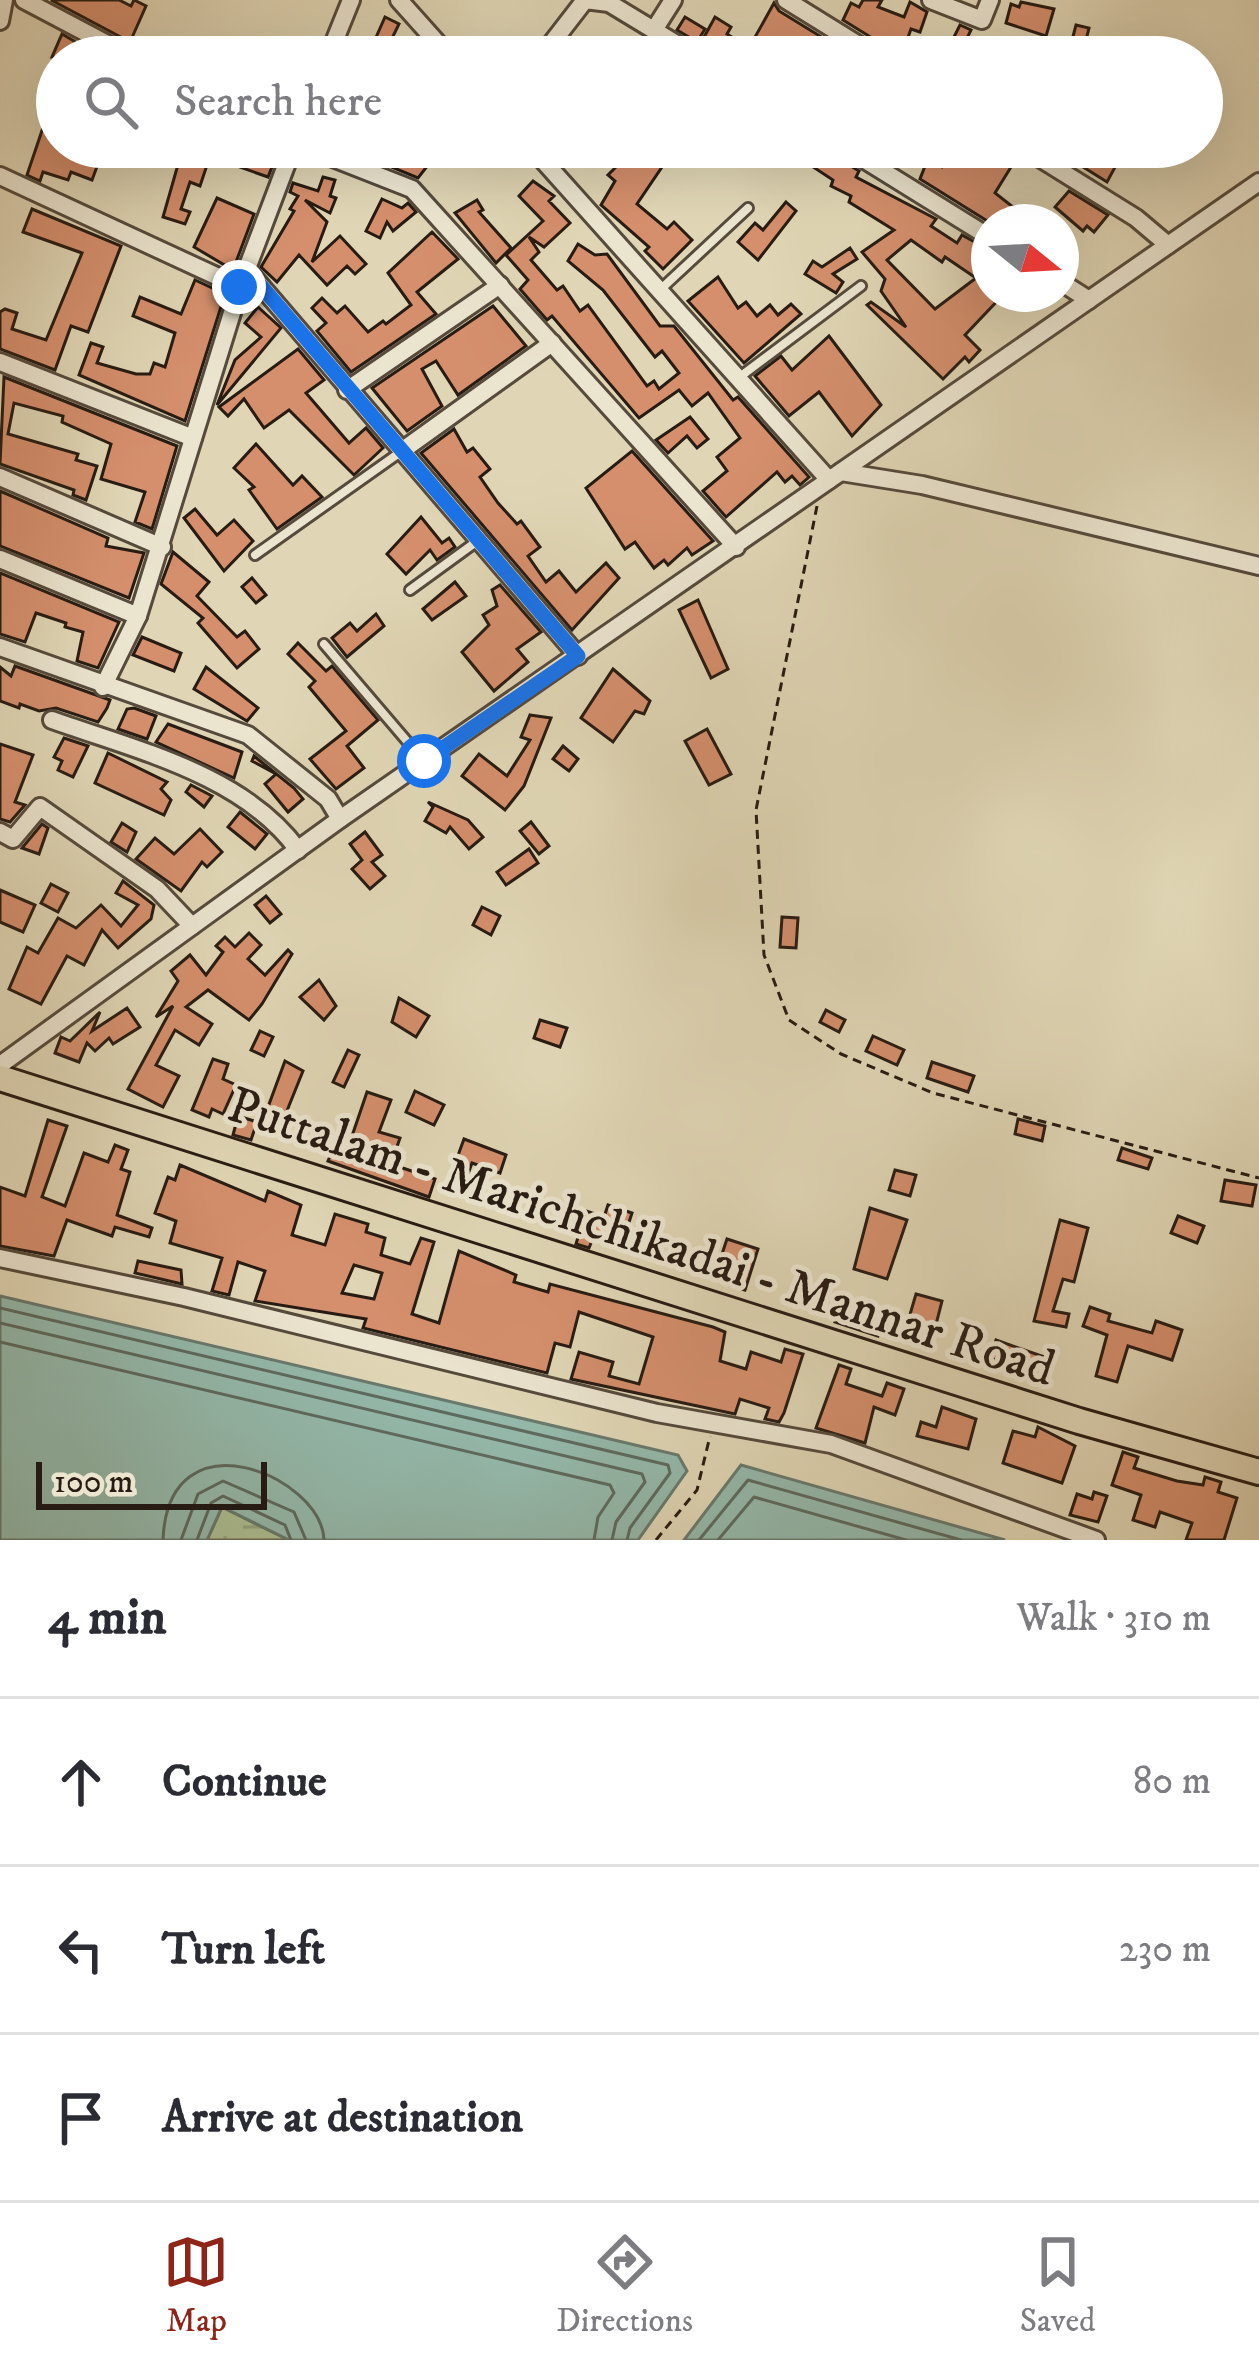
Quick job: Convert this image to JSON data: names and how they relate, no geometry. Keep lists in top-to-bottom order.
{
  "streets": {
    "main road": ["Puttalam - Marichchikadai - Mannar Road"]
  },
  "scale_bar": "100 m",
  "north": "right",
  "page": {
    "search": "Search here",
    "scale": "100 m",
    "heading": ["4 min", "Walk · 310 m"],
    "list": [
      ["Continue", "80 m"],
      ["Turn left", "230 m"],
      "Arrive at destination"
    ],
    "nav": ["Map", "Directions", "Saved"]
  }
}
